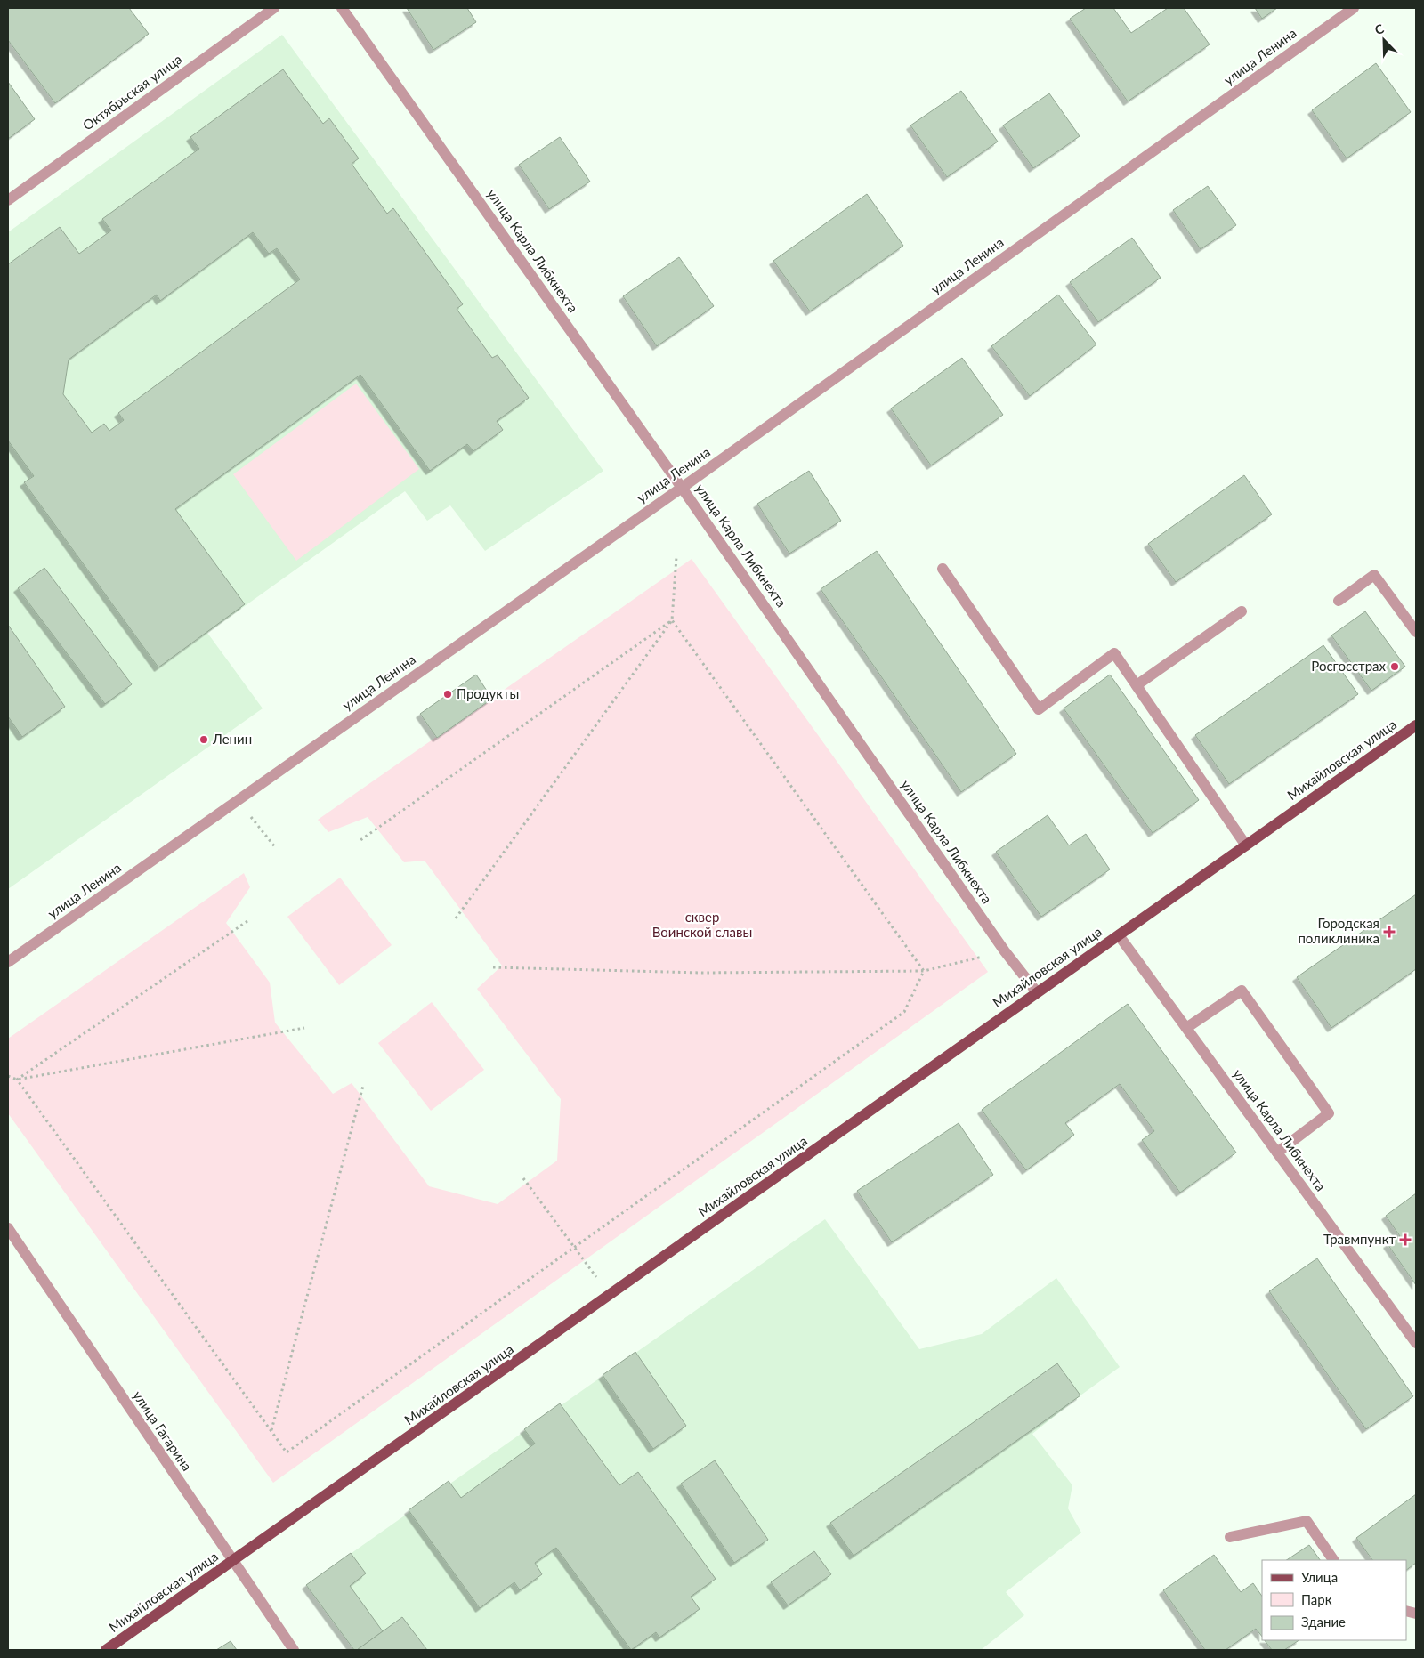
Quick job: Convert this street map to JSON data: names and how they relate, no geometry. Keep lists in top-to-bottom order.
{
  "streets": {
    "main road": ["Михайловская улица"],
    "street": [
      "улица Ленина",
      "Октябрьская улица",
      "улица Карла Либкнехта",
      "улица Гагарина"
    ]
  },
  "crossings": [
    ["улица Ленина", "улица Карла Либкнехта"],
    ["улица Карла Либкнехта", "Михайловская улица"],
    ["Михайловская улица", "улица Гагарина"]
  ],
  "parks": ["сквер Воинской славы"],
  "places": {
    "other": ["Росгосстрах", "Продукты", "Ленин"],
    "health": ["Городская поликлиника", "Травмпункт"]
  },
  "legend": ["Улица", "Парк", "Здание"],
  "north": "top left"
}
